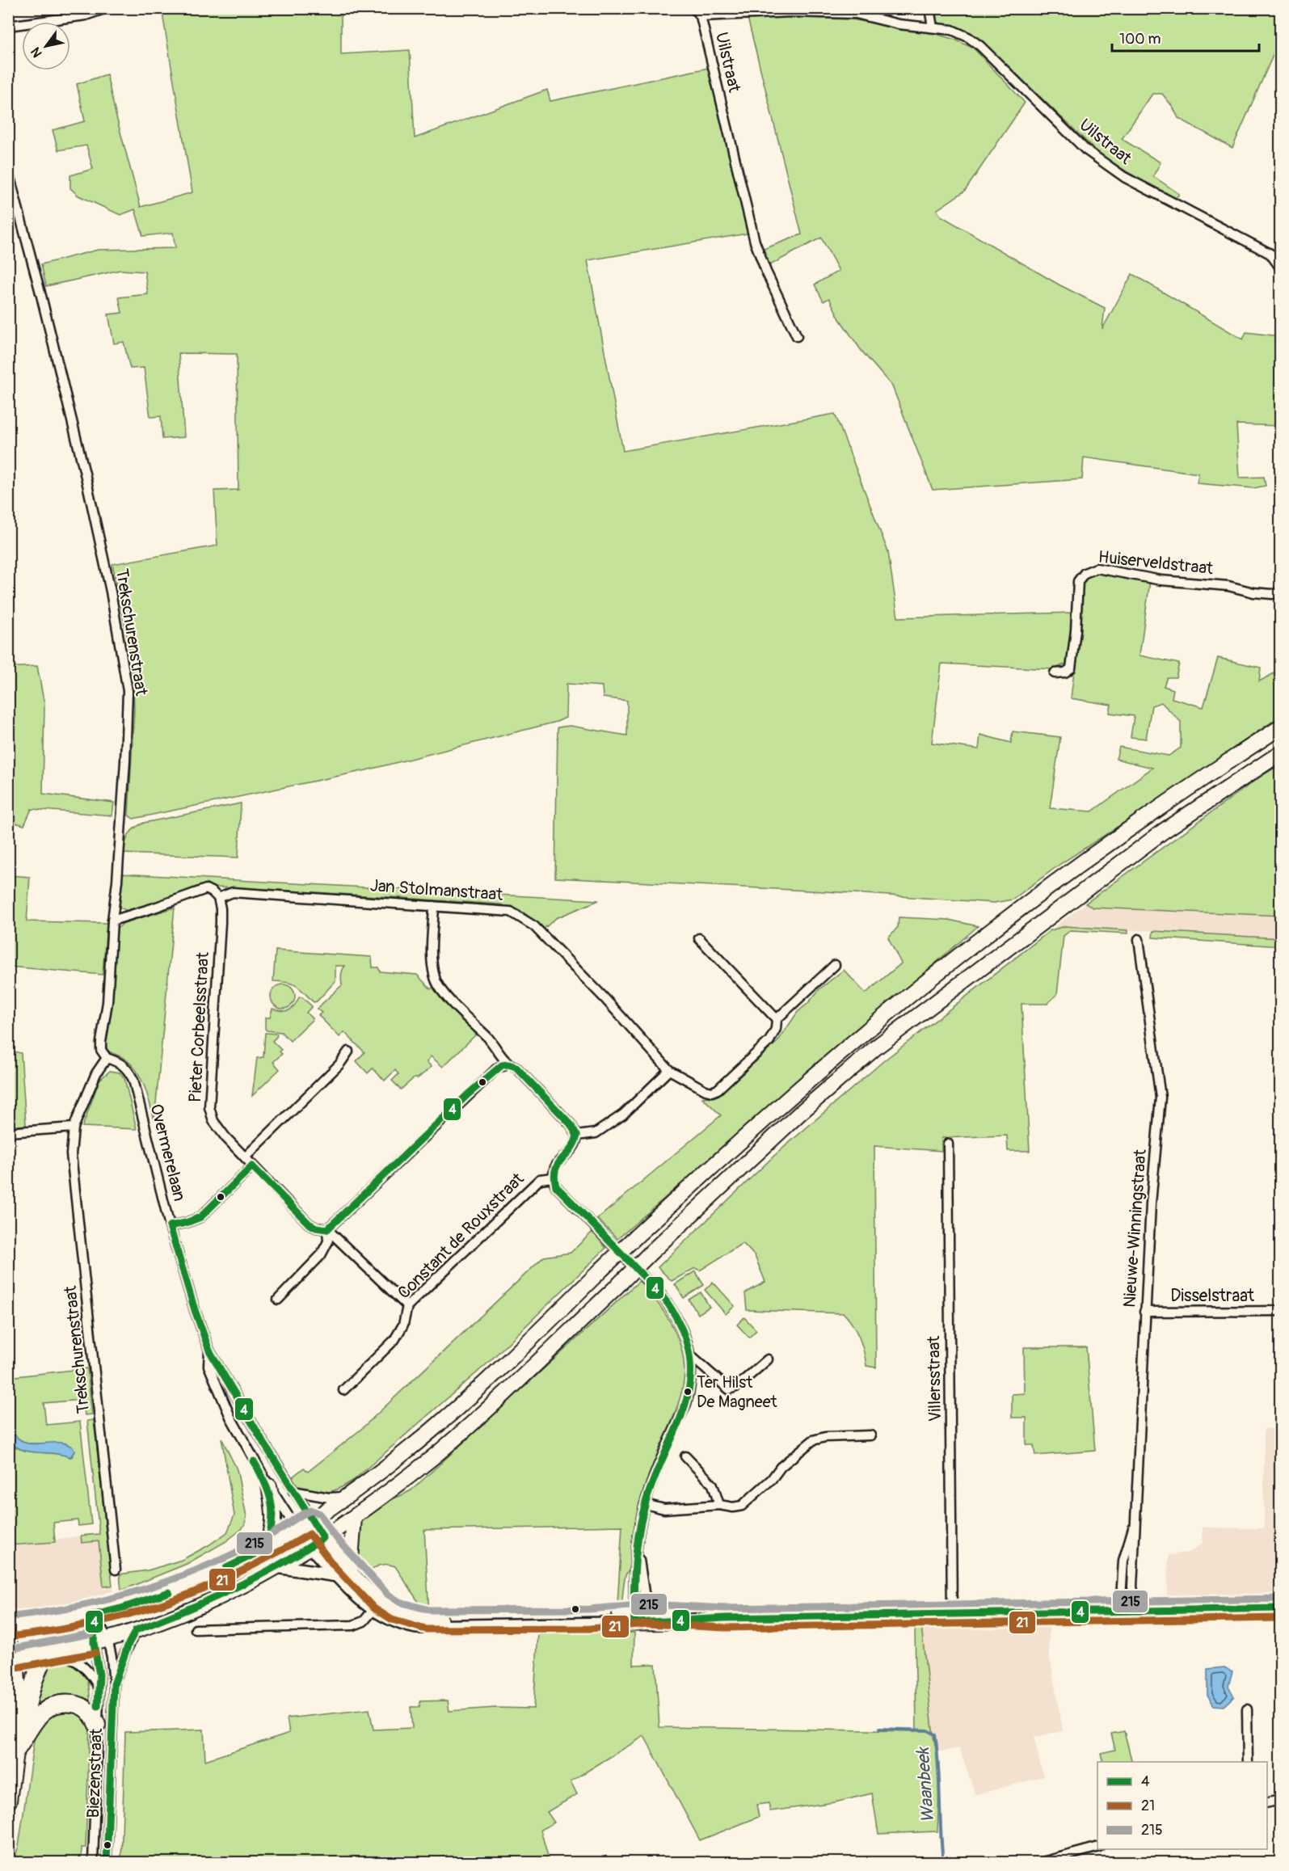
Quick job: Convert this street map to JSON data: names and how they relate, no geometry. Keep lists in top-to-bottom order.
{
  "streets": {
    "street": [
      "Uilstraat",
      "Huiserveldstraat",
      "Trekschurenstraat",
      "Jan Stolmanstraat",
      "Pieter Corbeelsstraat",
      "Overmerelaan",
      "Nieuwe-Winningstraat",
      "Constant de Rouxstraat",
      "Disselstraat",
      "Villersstraat",
      "Biezenstraat"
    ]
  },
  "crossings": [
    ["Trekschurenstraat", "Jan Stolmanstraat"],
    ["Trekschurenstraat", "Overmerelaan"],
    ["Jan Stolmanstraat", "Pieter Corbeelsstraat"],
    ["Pieter Corbeelsstraat", "Constant de Rouxstraat"],
    ["Nieuwe-Winningstraat", "Disselstraat"]
  ],
  "water": ["Waanbeek"],
  "places": ["Ter Hilst De Magneet"],
  "lines": ["transit line 4", "transit line 215", "transit line 21"],
  "legend": ["4", "21", "215"],
  "scale_bar": "100 m",
  "north": "bottom left"
}
